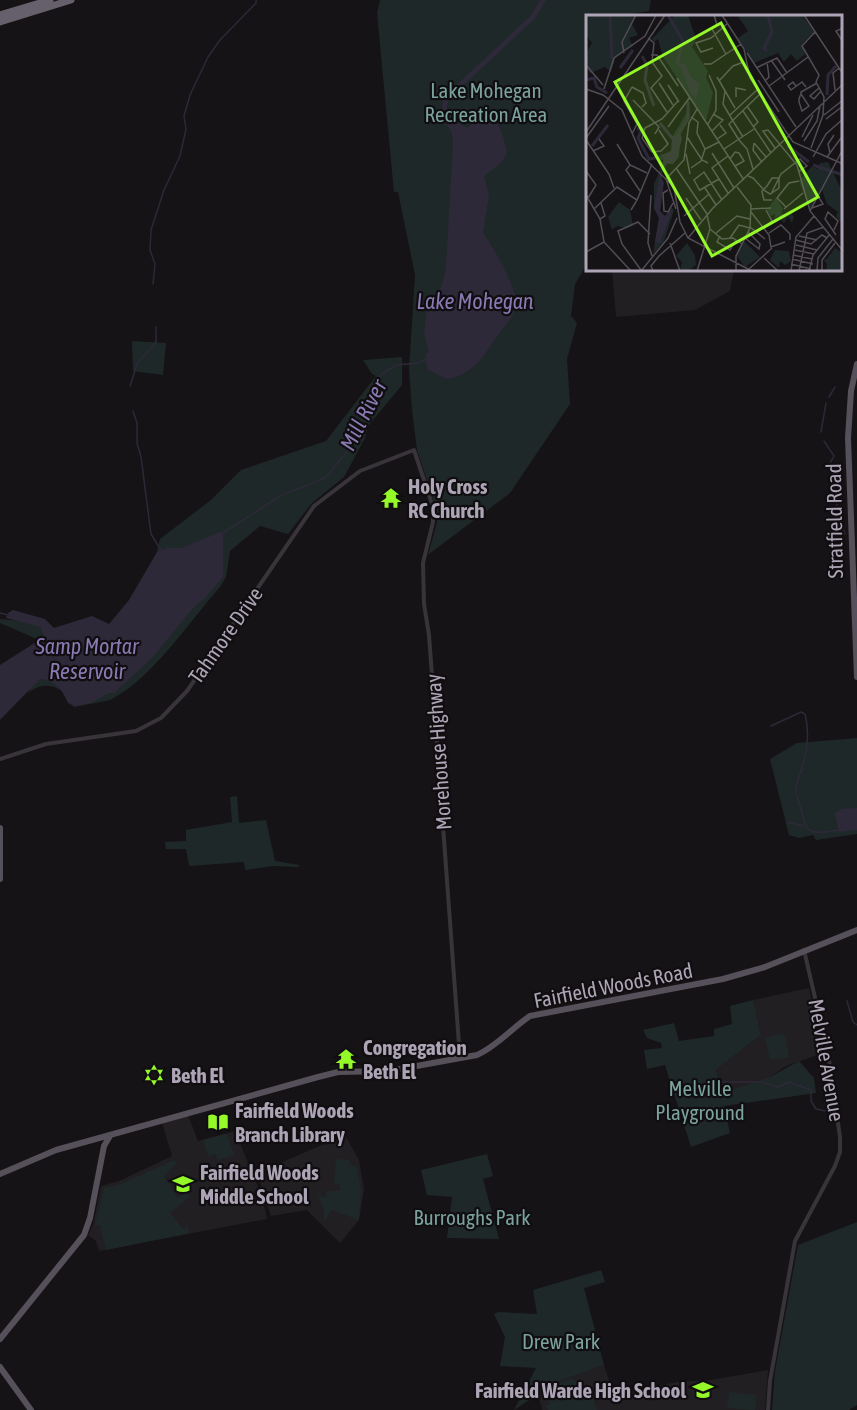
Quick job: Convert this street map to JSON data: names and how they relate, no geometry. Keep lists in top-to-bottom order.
{
  "streets": {
    "main road": ["Stratfield Road", "Fairfield Woods Road"],
    "street": ["Tahmore Drive", "Morehouse Highway", "Melville Avenue"]
  },
  "crossings": [
    ["Tahmore Drive", "Morehouse Highway"],
    ["Morehouse Highway", "Fairfield Woods Road"],
    ["Fairfield Woods Road", "Melville Avenue"]
  ],
  "water": ["Lake Mohegan", "Mill River", "Samp Mortar Reservoir"],
  "parks": [
    "Lake Mohegan Recreation Area",
    "Melville Playground",
    "Burroughs Park",
    "Drew Park"
  ],
  "places": {
    "temple": ["Holy Cross RC Church", "Congregation Beth El"],
    "synagogue": ["Beth El"],
    "library": ["Fairfield Woods Branch Library"],
    "school or university": ["Fairfield Woods Middle School", "Fairfield Warde High School"]
  }
}
